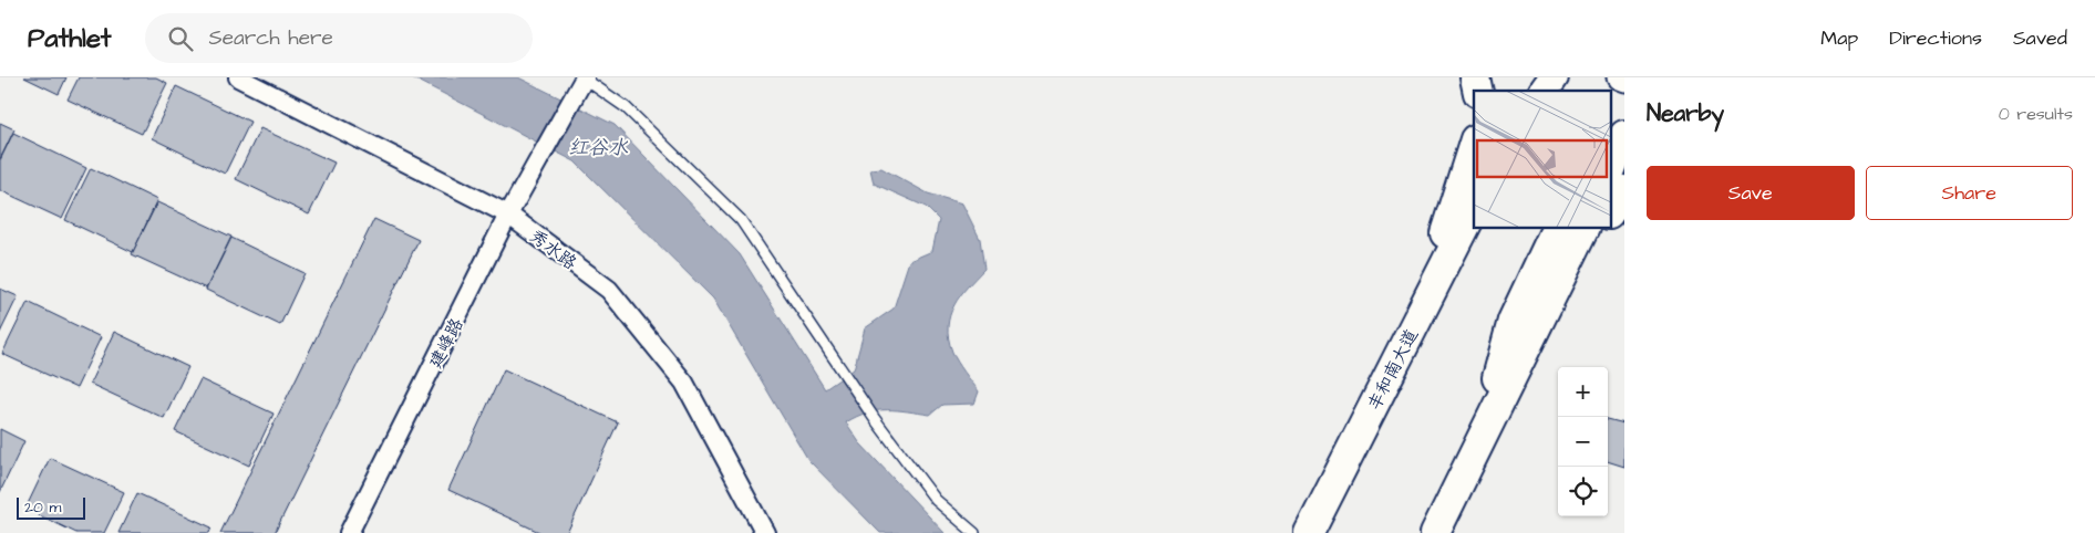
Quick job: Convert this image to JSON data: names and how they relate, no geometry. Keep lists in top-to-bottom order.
{
  "streets": {
    "main road": ["丰和南大道"],
    "street": ["秀水路", "建峰路"]
  },
  "crossings": [
    ["秀水路", "建峰路"]
  ],
  "water": ["红谷水"],
  "scale_bar": "20 m",
  "page": {
    "header": "Pathlet",
    "search": "Search here",
    "nav": ["Map", "Directions", "Saved"],
    "heading": ["Nearby", "0 results"],
    "buttons": ["Save", "Share"],
    "map_buttons": ["+", "−"],
    "scale": "20 m"
  }
}
